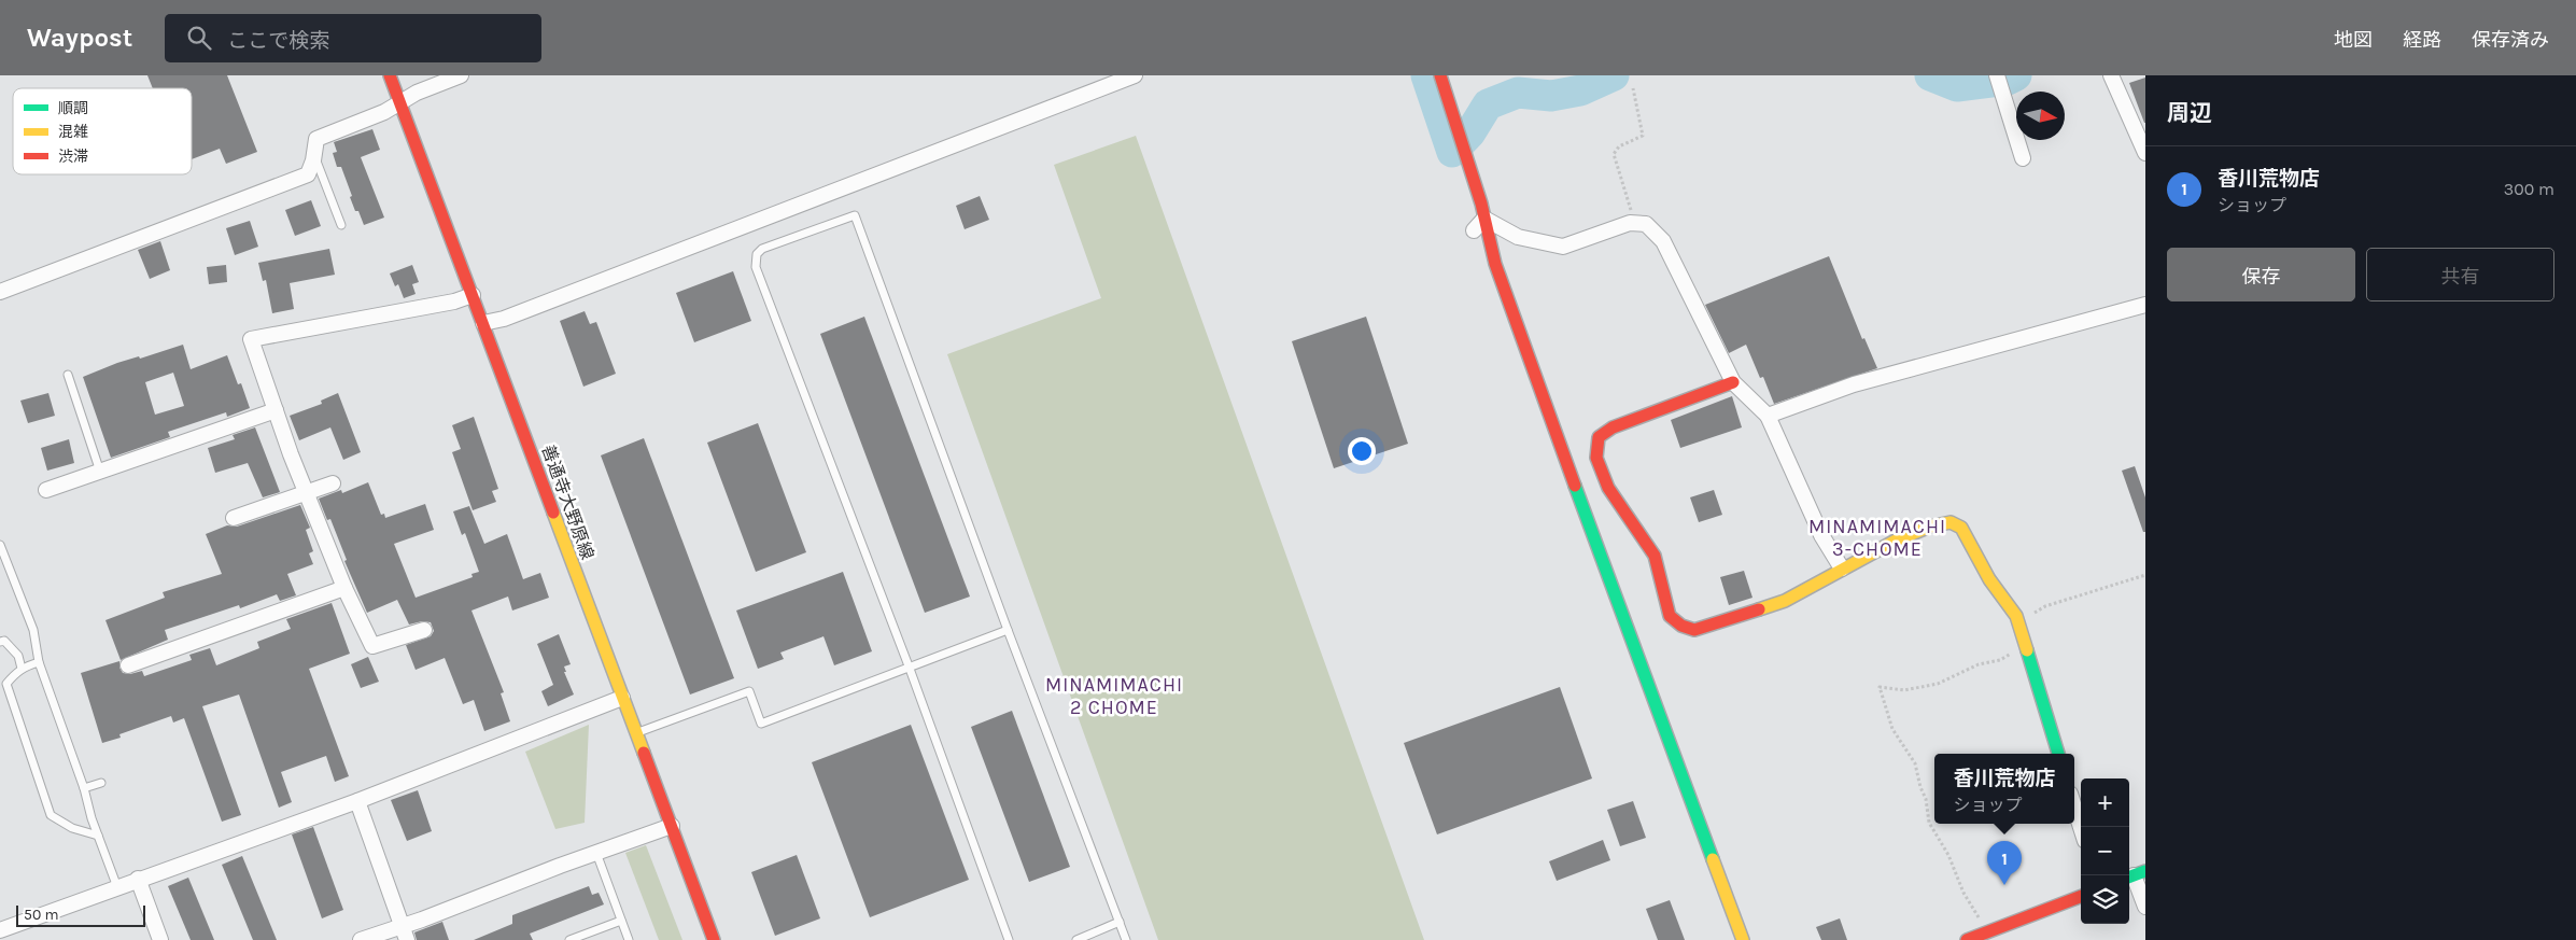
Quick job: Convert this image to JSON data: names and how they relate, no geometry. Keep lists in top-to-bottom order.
{
  "streets": {
    "street": ["善通寺大野原線"]
  },
  "districts": ["MINAMIMACHI 3-CHOME", "MINAMIMACHI 2 CHOME"],
  "legend": ["順調", "混雑", "渋滞"],
  "scale_bar": "50 m",
  "north": "right",
  "page": {
    "header": "Waypost",
    "search": "ここで検索",
    "nav": ["地図", "経路", "保存済み"],
    "heading": "周辺",
    "list": [
      {
        "mark": "1",
        "name": "香川荒物店",
        "note": "ショップ",
        "value": "300 m"
      }
    ],
    "buttons": ["保存", "共有"],
    "popup": ["香川荒物店", "ショップ"],
    "map_buttons": ["+", "−"],
    "pins": "1",
    "scale": "50 m"
  }
}
